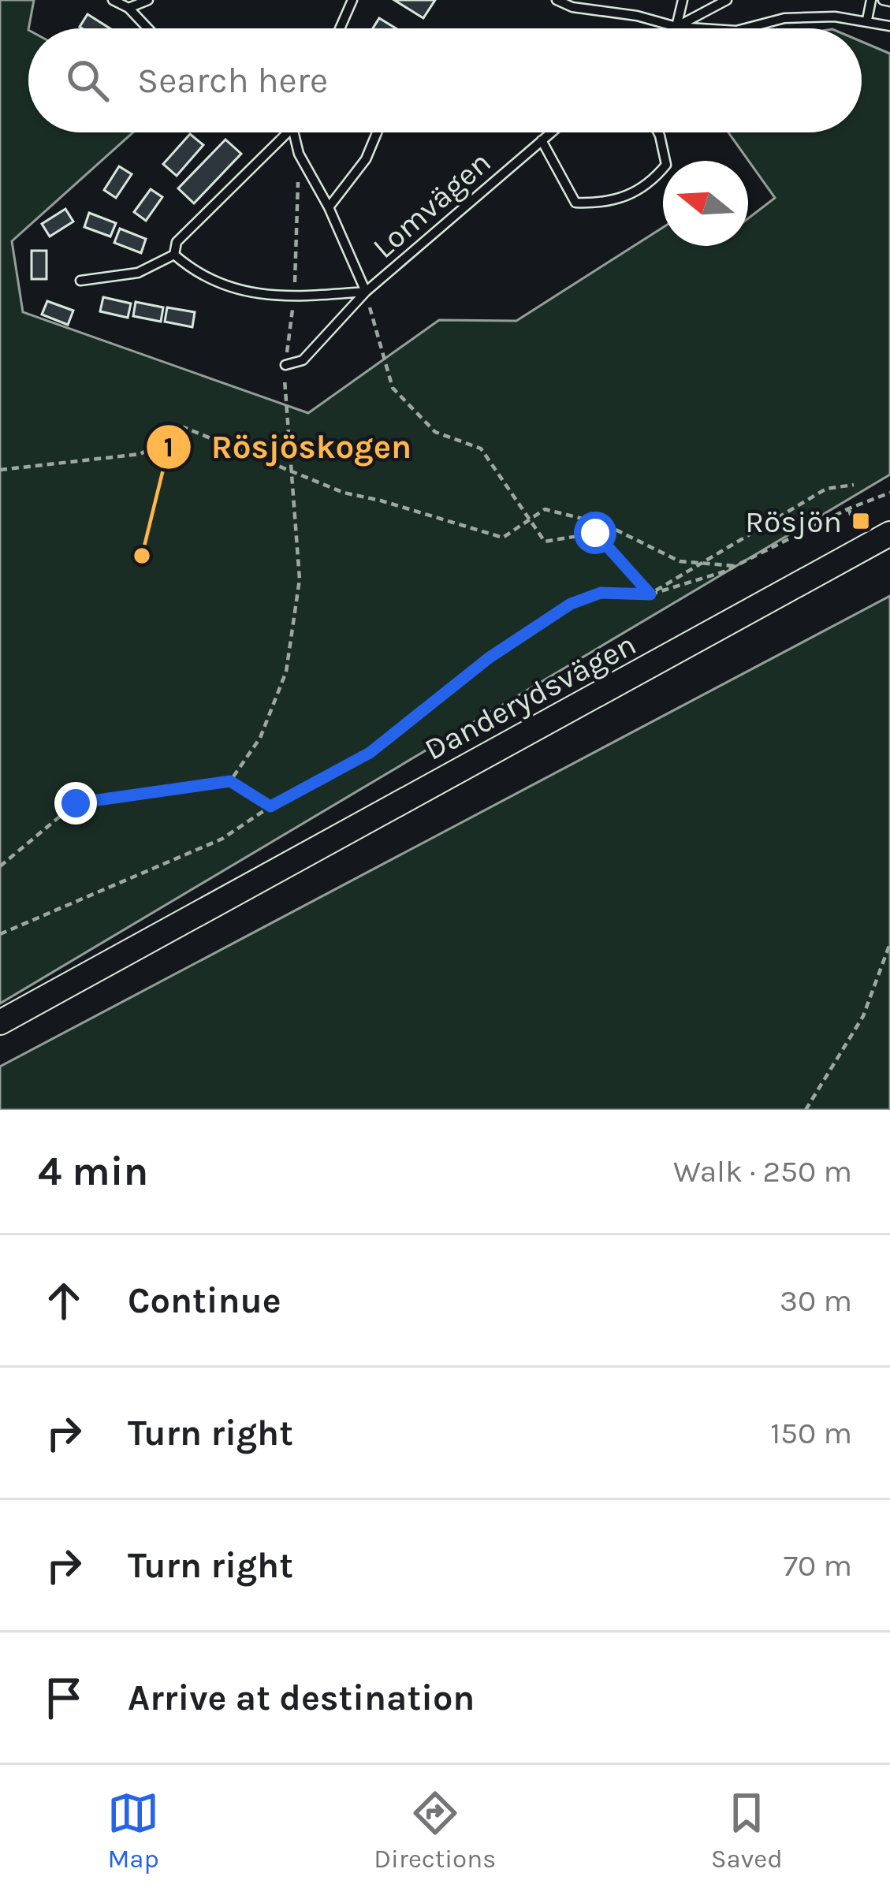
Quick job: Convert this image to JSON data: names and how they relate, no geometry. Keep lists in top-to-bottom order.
{
  "streets": {
    "main road": ["Danderydsvägen"],
    "lane": ["Lomvägen"]
  },
  "places": {
    "transit": ["Rösjön"],
    "other": ["Rösjöskogen"]
  },
  "north": "left",
  "page": {
    "search": "Search here",
    "heading": ["4 min", "Walk · 250 m"],
    "list": [
      ["Continue", "30 m"],
      ["Turn right", "150 m"],
      ["Turn right", "70 m"],
      "Arrive at destination"
    ],
    "nav": ["Map", "Directions", "Saved"]
  }
}
